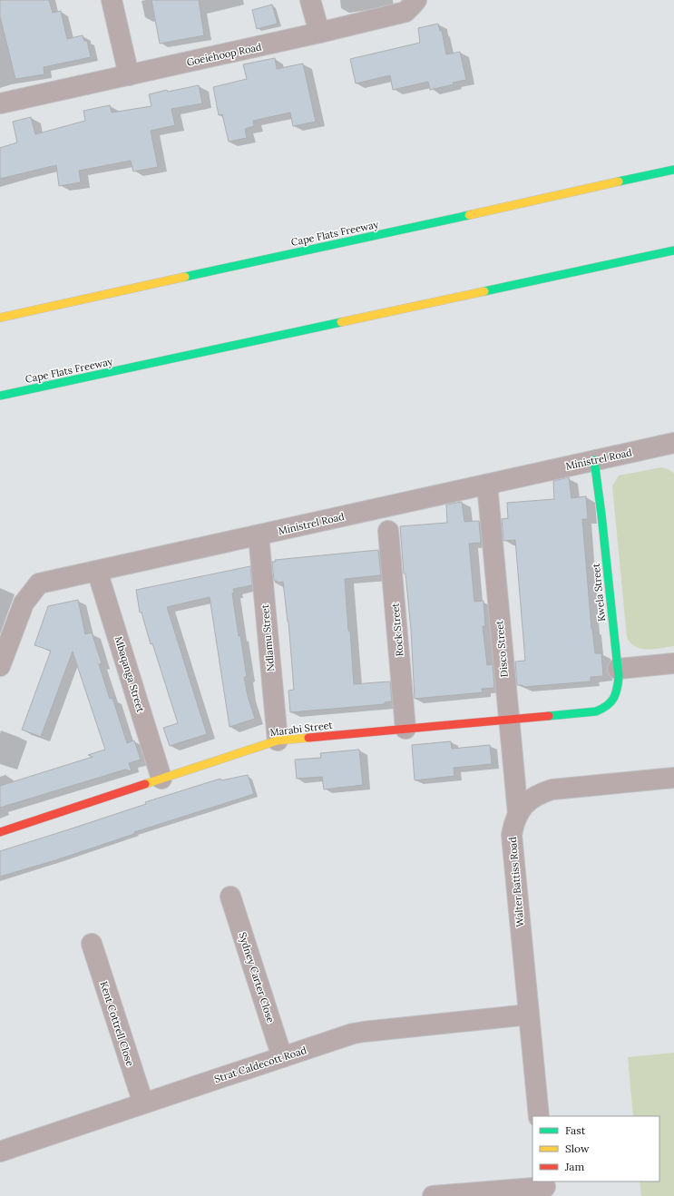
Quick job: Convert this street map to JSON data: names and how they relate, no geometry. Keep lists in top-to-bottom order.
{
  "streets": {
    "main road": ["Cape Flats Freeway", "Kwela Street", "Marabi Street"],
    "street": [
      "Goeiehoop Road",
      "Ministrel Road",
      "Rock Street",
      "Ndlamu Street",
      "Disco Street",
      "Mbaqanga Street",
      "Walter Battiss Road",
      "Sydney Carter Close",
      "Kent Cottrell Close",
      "Strat Caldecott Road"
    ]
  },
  "crossings": [
    ["Ministrel Road", "Kwela Street"],
    ["Ministrel Road", "Ndlamu Street"],
    ["Ministrel Road", "Disco Street"],
    ["Ministrel Road", "Mbaqanga Street"],
    ["Kwela Street", "Marabi Street"],
    ["Rock Street", "Marabi Street"],
    ["Ndlamu Street", "Marabi Street"],
    ["Disco Street", "Marabi Street"],
    ["Disco Street", "Walter Battiss Road"],
    ["Mbaqanga Street", "Marabi Street"],
    ["Walter Battiss Road", "Strat Caldecott Road"],
    ["Sydney Carter Close", "Strat Caldecott Road"],
    ["Kent Cottrell Close", "Strat Caldecott Road"]
  ],
  "legend": ["Fast", "Slow", "Jam"]
}
